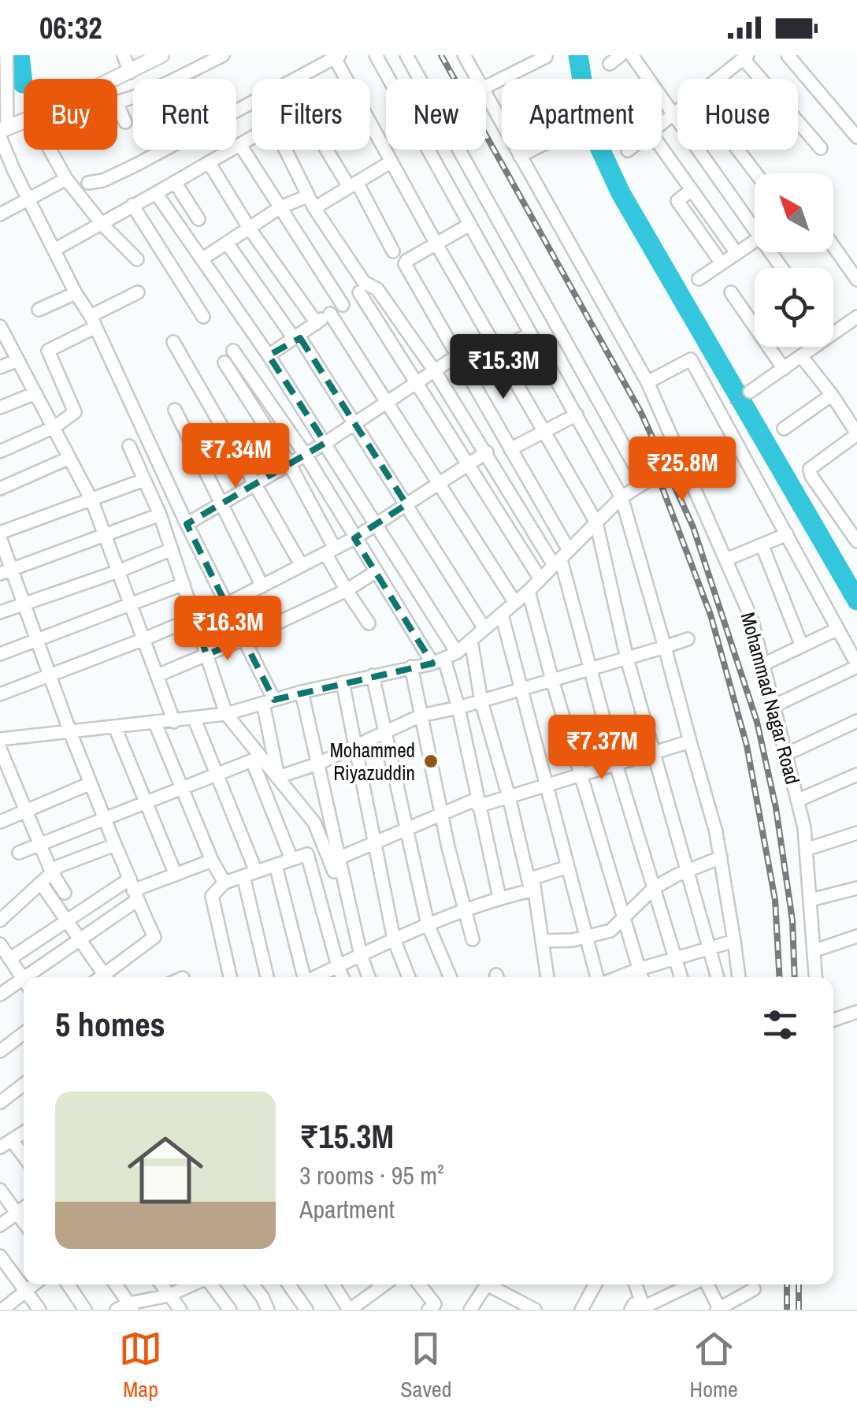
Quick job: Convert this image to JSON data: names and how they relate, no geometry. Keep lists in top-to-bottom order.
{
  "streets": {
    "street": ["Mohammad Nagar Road"]
  },
  "places": ["Mohammed Riyazuddin"],
  "north": "top left",
  "page": {
    "status": "06:32",
    "chip": [
      "Buy",
      "Rent",
      "Filters",
      "New",
      "Apartment",
      "House"
    ],
    "price": [
      "₹15.3M",
      "₹7.34M",
      "₹25.8M",
      "₹16.3M",
      "₹7.37M"
    ],
    "heading": "5 homes",
    "list": [
      {
        "name": "₹15.3M",
        "note": "3 rooms · 95 m² · Apartment"
      }
    ],
    "tabs": ["Map", "Saved", "Home"]
  }
}
